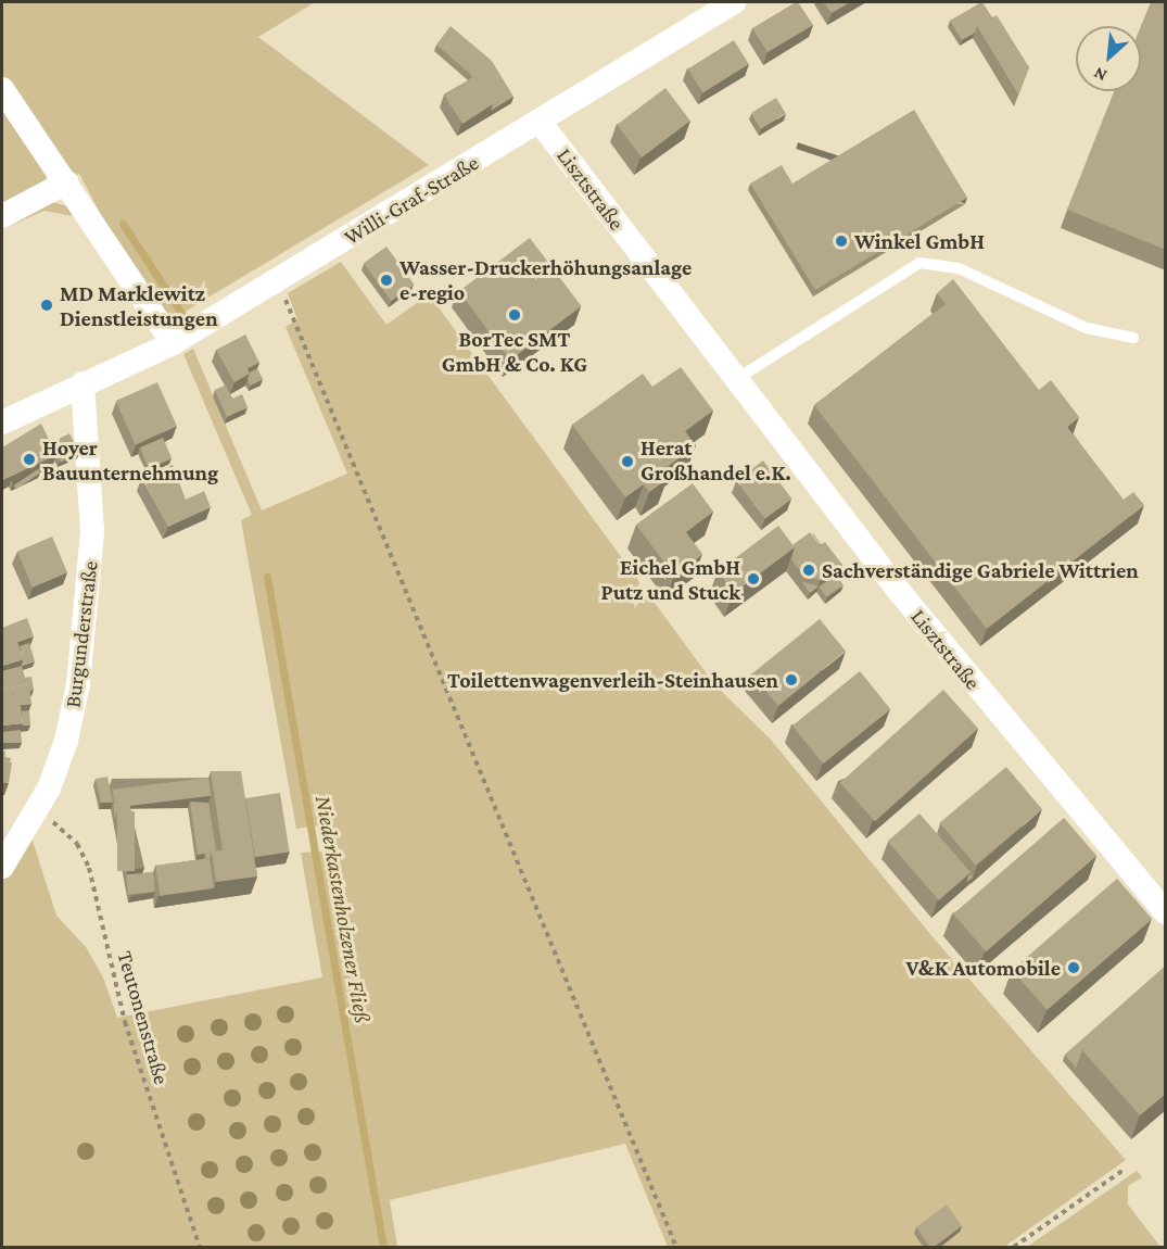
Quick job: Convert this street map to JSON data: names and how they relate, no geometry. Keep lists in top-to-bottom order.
{
  "streets": {
    "street": ["Lisztstraße", "Willi-Graf-Straße", "Burgunderstraße"],
    "path": ["Teutonenstraße"]
  },
  "crossings": [
    ["Lisztstraße", "Willi-Graf-Straße"],
    ["Willi-Graf-Straße", "Burgunderstraße"],
    ["Burgunderstraße", "Teutonenstraße"]
  ],
  "water": ["Niederkastenholzener Fließ"],
  "places": [
    "Winkel GmbH",
    "Wasser-Druckerhöhungsanlage e-regio",
    "MD Marklewitz Dienstleistungen",
    "BorTec SMT GmbH & Co. KG",
    "Hoyer Bauunternehmung",
    "Herat Großhandel e.K.",
    "Sachverständige Gabriele Wittrien",
    "Eichel GmbH Putz und Stuck",
    "Toilettenwagenverleih-Steinhausen",
    "V&K Automobile"
  ],
  "north": "bottom left"
}
